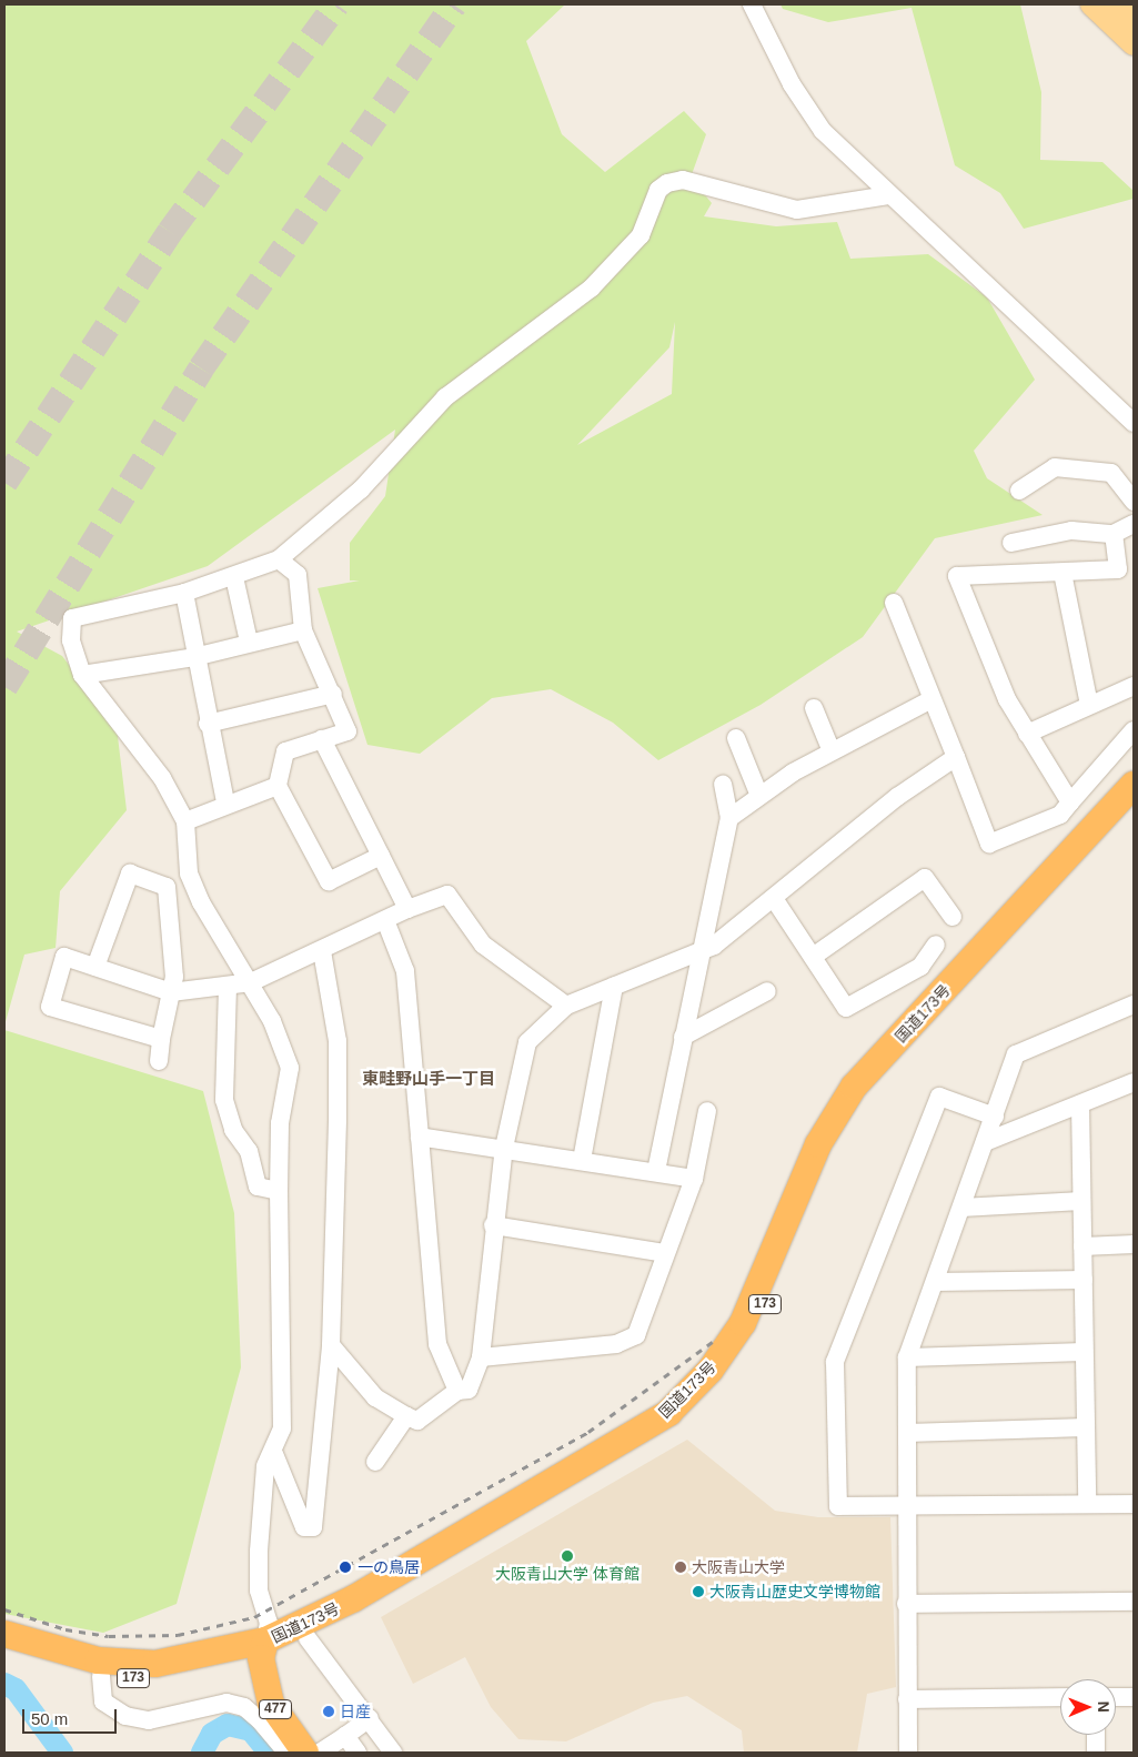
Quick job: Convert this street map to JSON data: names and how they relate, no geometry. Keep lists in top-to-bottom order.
{
  "streets": {
    "highway": ["国道173号", "173", "477"]
  },
  "crossings": [
    ["国道173号", "477"]
  ],
  "districts": ["東畦野山手一丁目"],
  "places": [
    "大阪青山大学 体育館",
    "一の鳥居",
    "大阪青山大学",
    "大阪青山歴史文学博物館",
    "日産"
  ],
  "scale_bar": "50 m",
  "north": "right"
}
